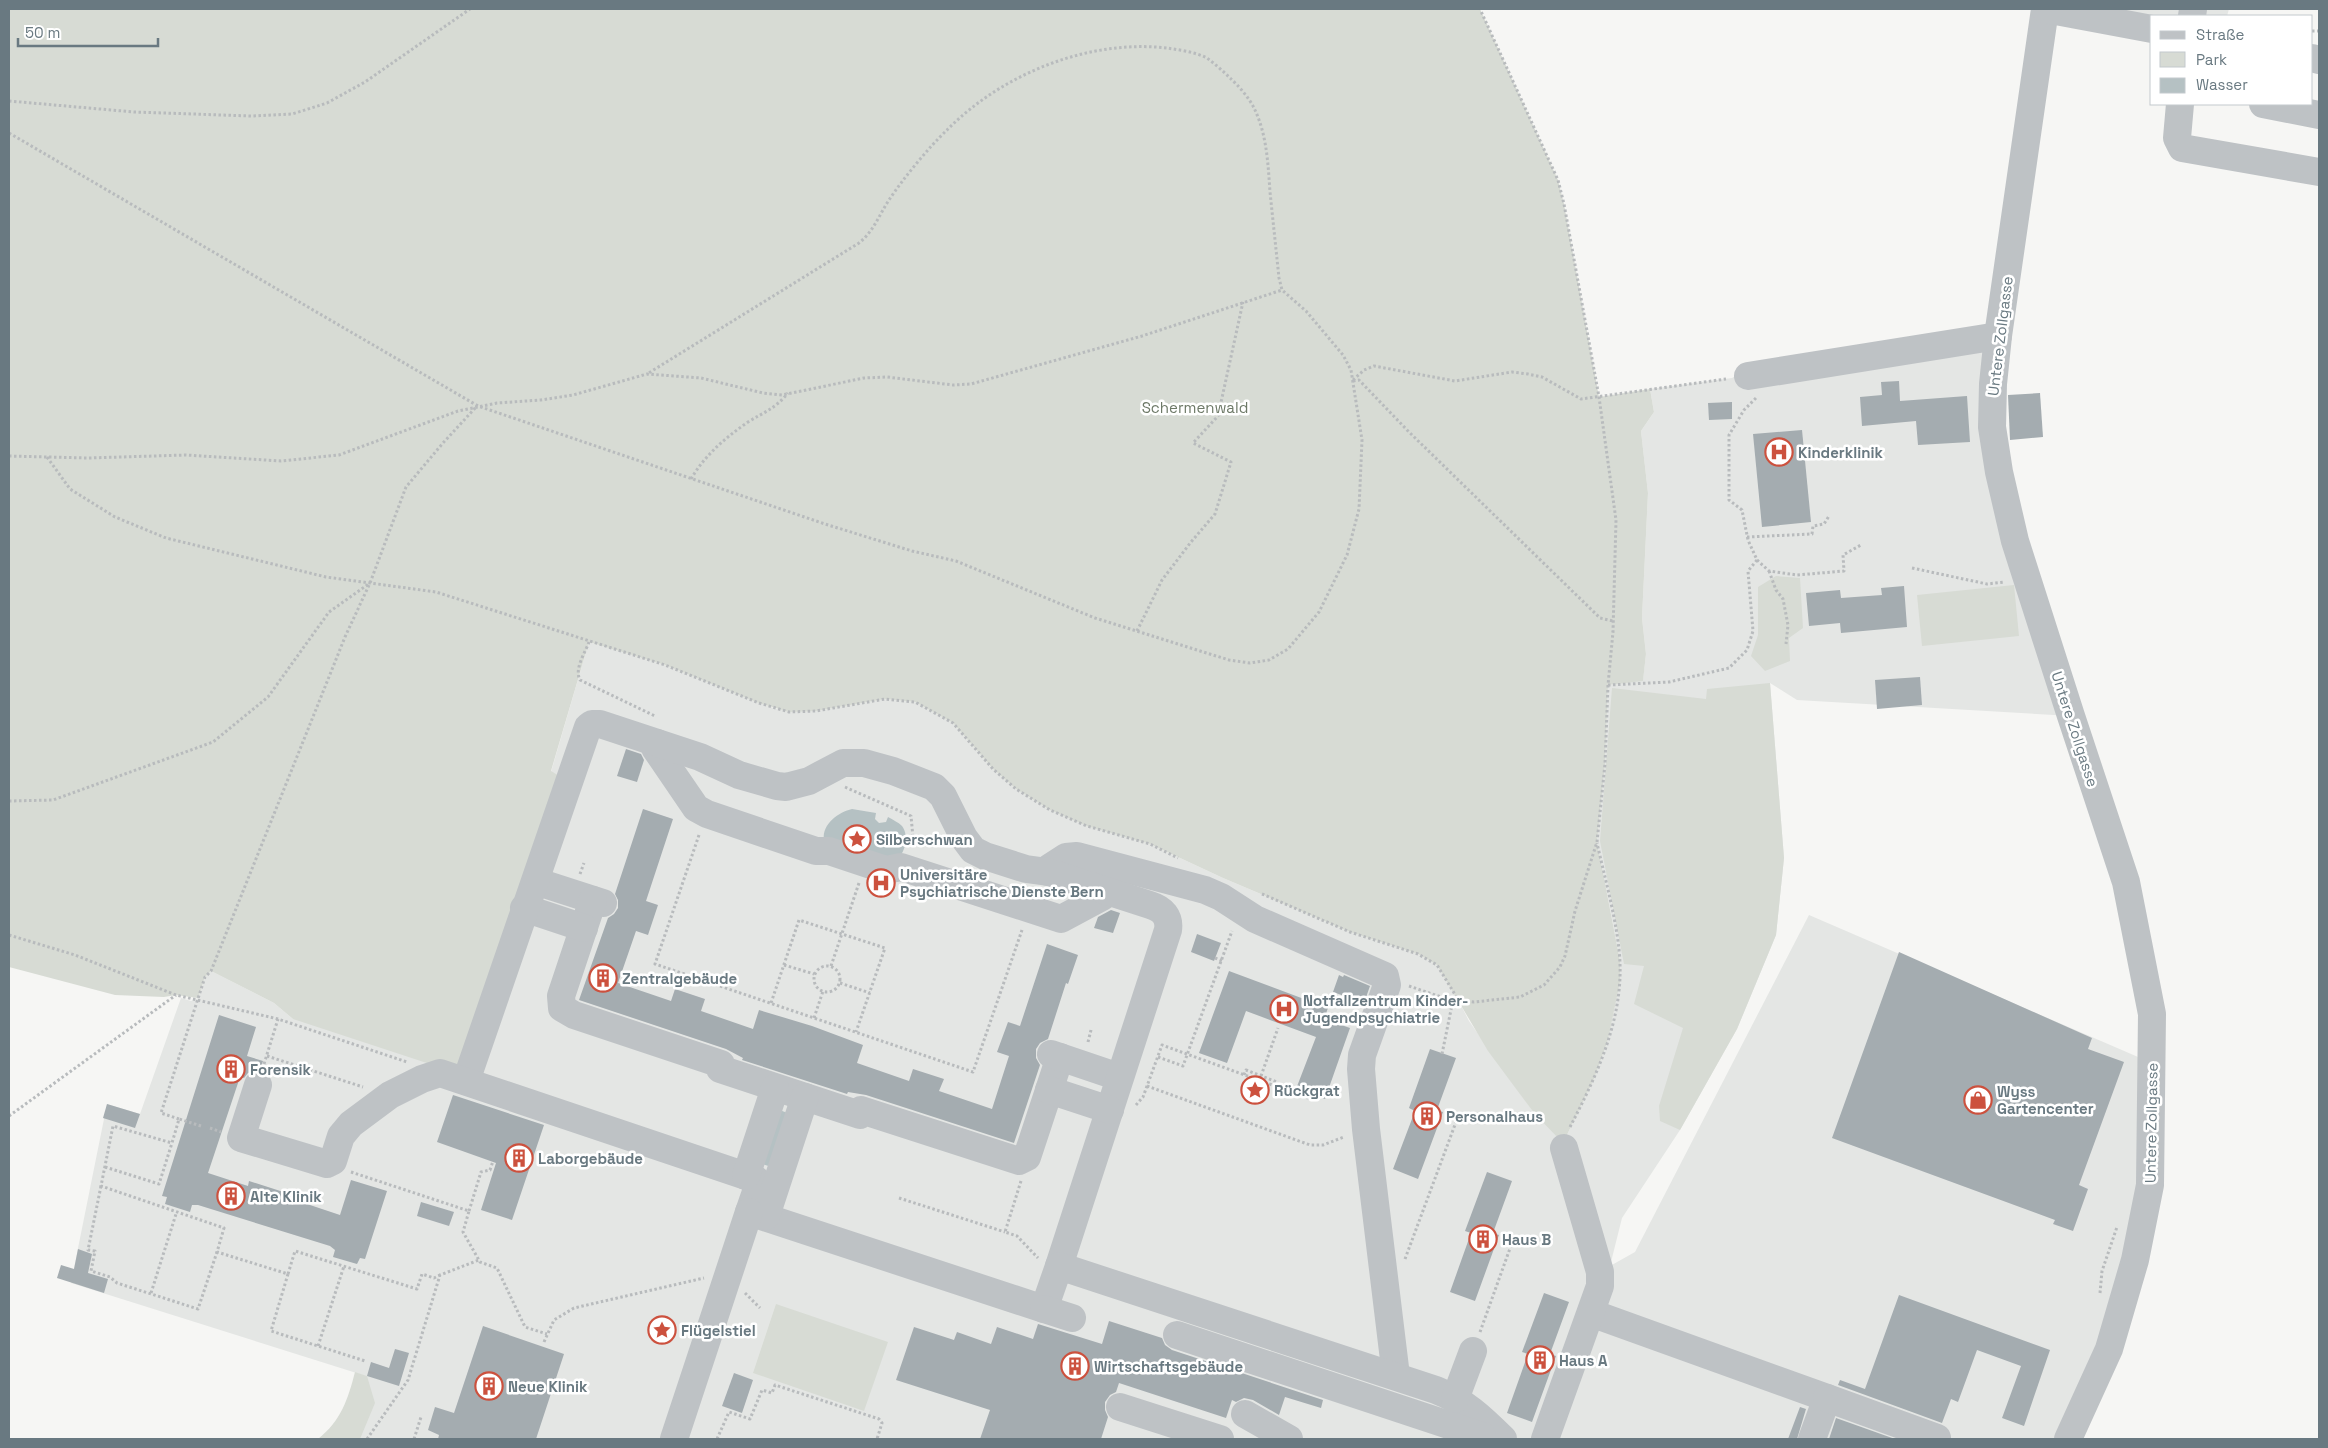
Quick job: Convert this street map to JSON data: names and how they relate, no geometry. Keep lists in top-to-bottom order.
{
  "streets": {
    "street": ["Untere Zollgasse"]
  },
  "parks": ["Schermenwald"],
  "places": {
    "hospital": ["Kinderklinik", "Universitäre Psychiatrische Dienste Bern", "Notfallzentrum Kinder- Jugendpsychiatrie"],
    "place": ["Silberschwan", "Rückgrat", "Flügelstiel"],
    "building": [
      "Zentralgebäude",
      "Forensik",
      "Personalhaus",
      "Laborgebäude",
      "Alte Klinik",
      "Haus B",
      "Haus A",
      "Wirtschaftsgebäude",
      "Neue Klinik"
    ],
    "shop": ["Wyss Gartencenter"]
  },
  "legend": ["Straße", "Park", "Wasser"],
  "scale_bar": "50 m"
}
